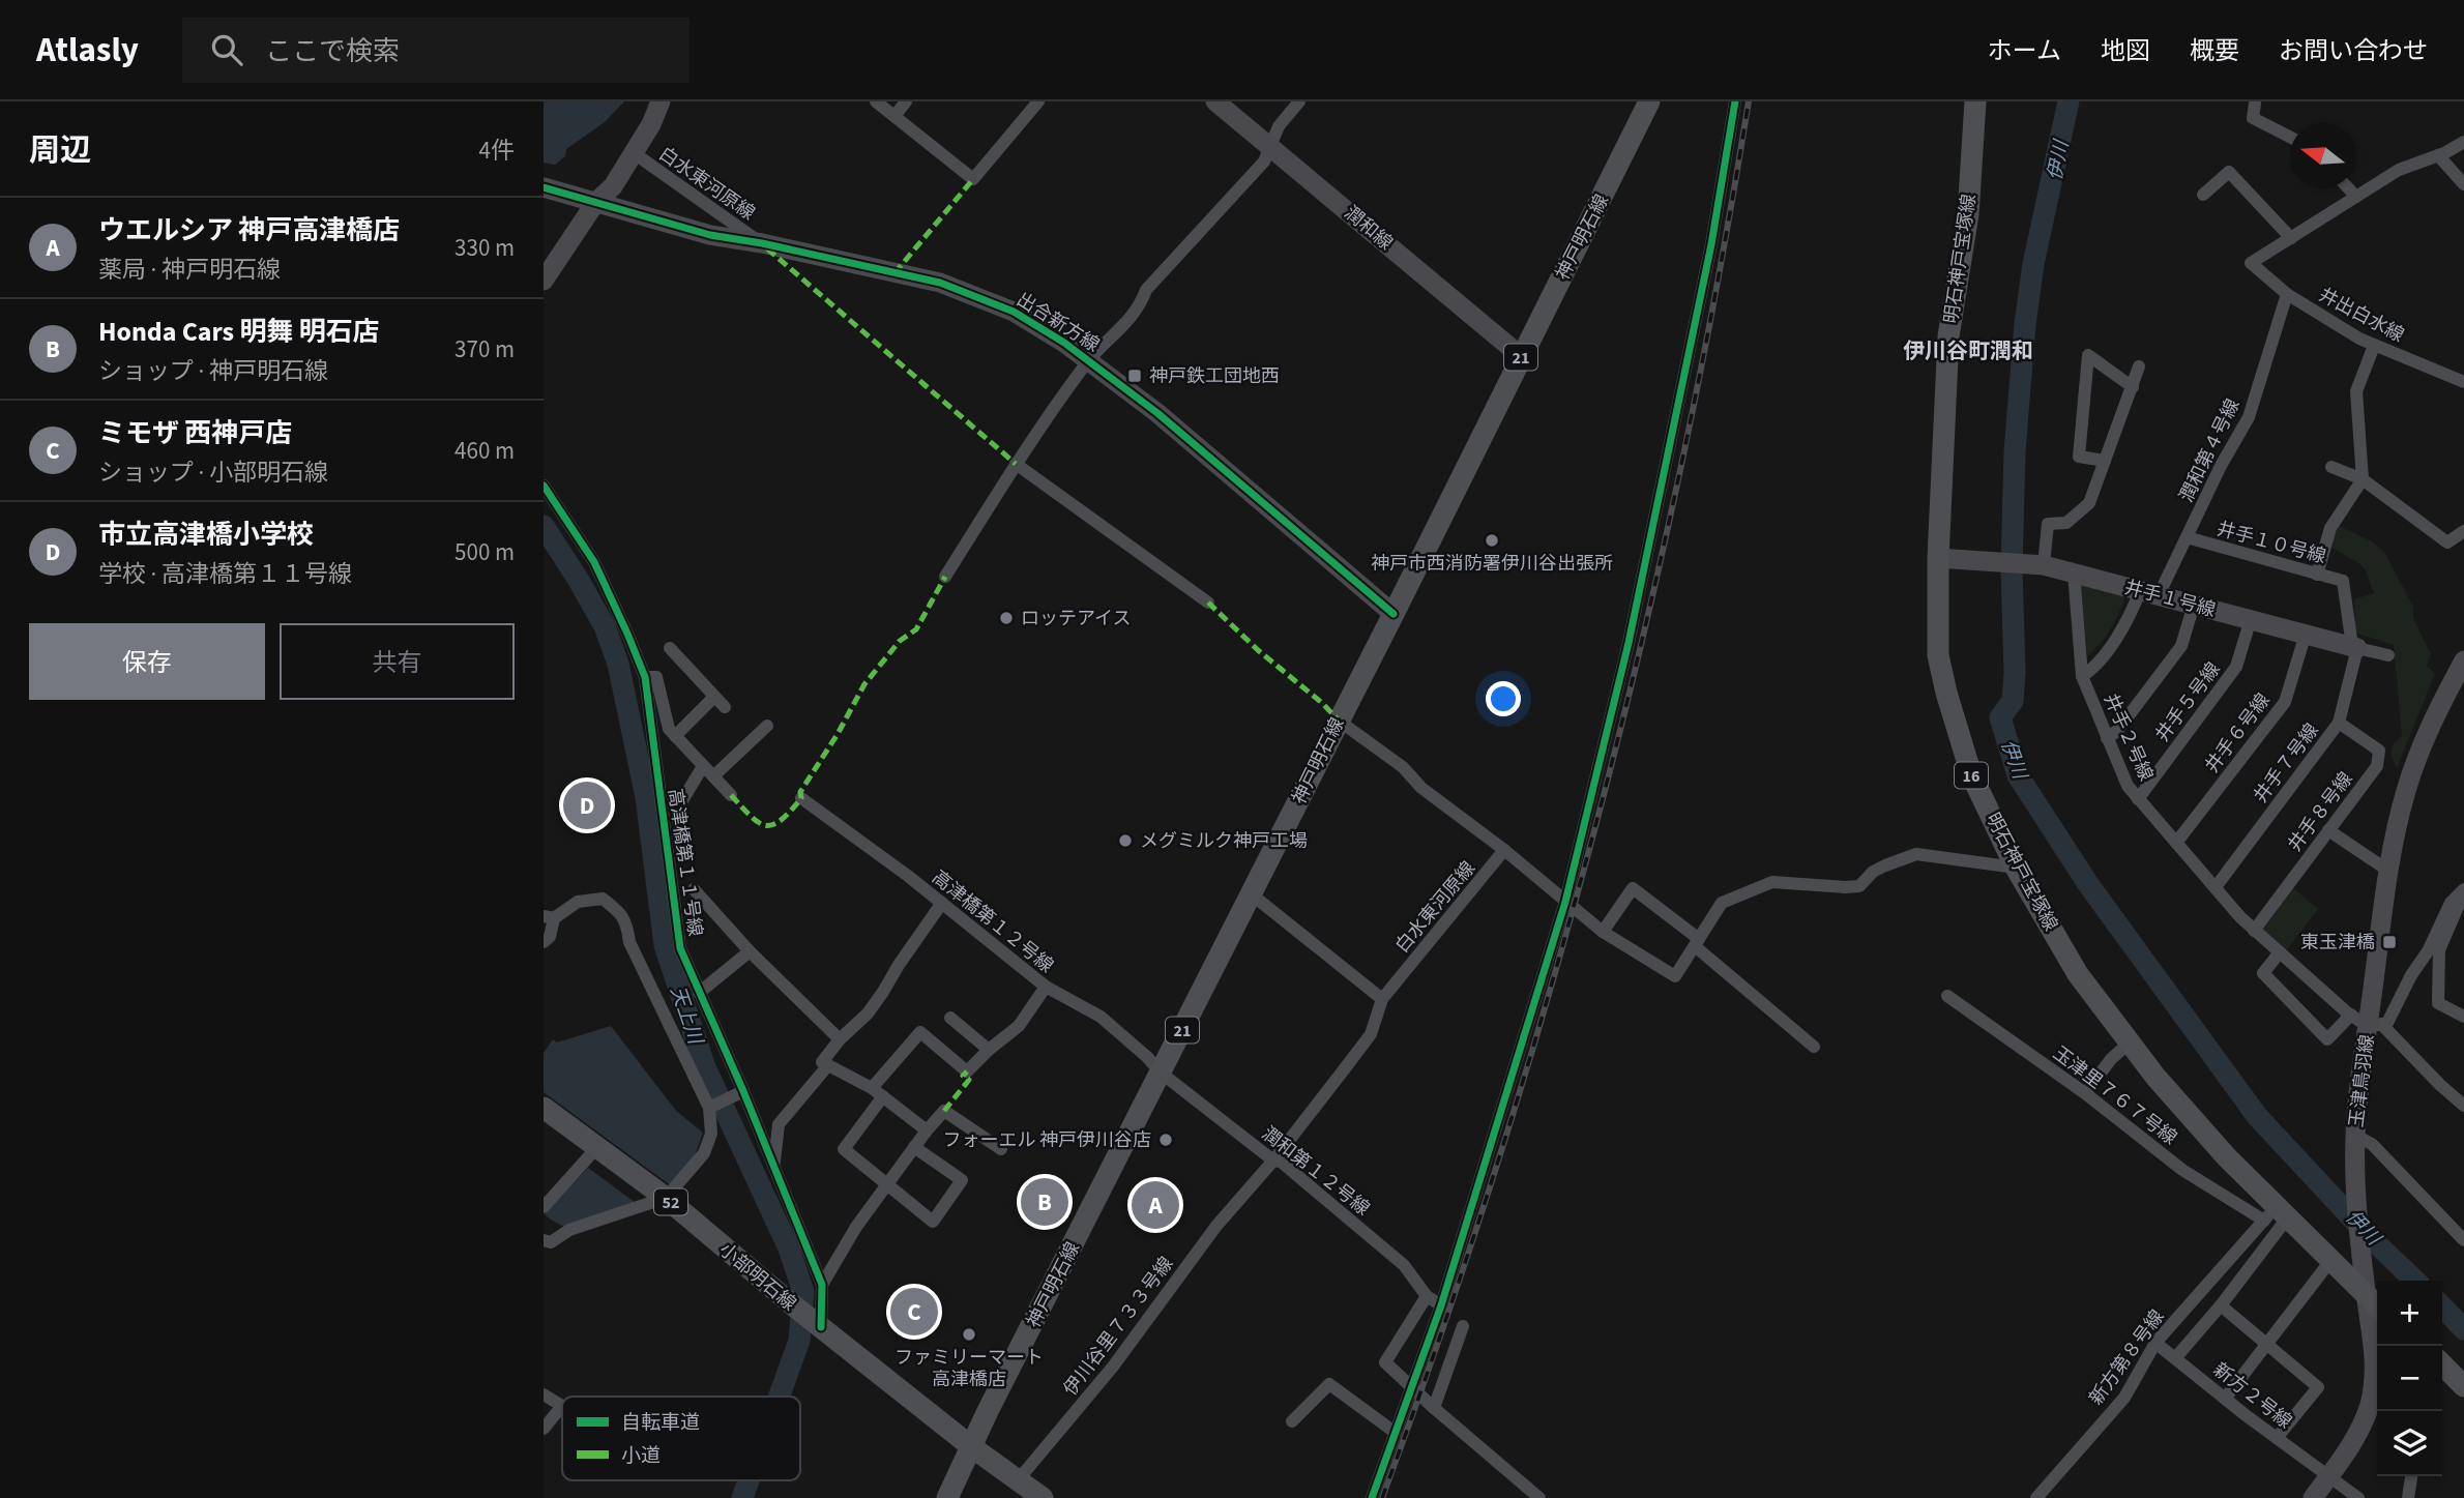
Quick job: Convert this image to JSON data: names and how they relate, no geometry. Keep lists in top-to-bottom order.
{
  "streets": {
    "main road": [
      "神戸明石線",
      "明石神戸宝塚線",
      "21",
      "16",
      "52",
      "小部明石線"
    ],
    "street": [
      "白水東河原線",
      "潤和線",
      "井出白水線",
      "出合新方線",
      "潤和第４号線",
      "井手１０号線",
      "井手１号線",
      "井手５号線",
      "井手６号線",
      "井手２号線",
      "井手７号線",
      "井手８号線",
      "高津橋第１１号線",
      "高津橋第１２号線",
      "玉津鳥羽線",
      "玉津里７６７号線",
      "潤和第１２号線",
      "伊川谷里７３３号線",
      "新方第８号線",
      "新方２号線"
    ]
  },
  "crossings": [
    ["白水東河原線", "出合新方線"],
    ["白水東河原線", "潤和第１２号線"],
    ["白水東河原線", "伊川谷里７３３号線"],
    ["潤和線", "神戸明石線"],
    ["神戸明石線", "出合新方線"],
    ["神戸明石線", "高津橋第１２号線"],
    ["神戸明石線", "潤和第１２号線"],
    ["神戸明石線", "小部明石線"],
    ["明石神戸宝塚線", "井手１号線"],
    ["明石神戸宝塚線", "玉津鳥羽線"],
    ["明石神戸宝塚線", "玉津里７６７号線"],
    ["明石神戸宝塚線", "新方第８号線"],
    ["井出白水線", "潤和第４号線"],
    ["潤和第４号線", "井手１０号線"],
    ["井手１０号線", "井手１号線"],
    ["井手１０号線", "井手７号線"],
    ["井手１号線", "井手５号線"],
    ["井手１号線", "井手６号線"],
    ["井手１号線", "井手２号線"],
    ["井手１号線", "井手７号線"],
    ["井手５号線", "井手２号線"],
    ["井手６号線", "井手２号線"],
    ["井手２号線", "井手７号線"],
    ["井手２号線", "井手８号線"],
    ["井手２号線", "玉津鳥羽線"],
    ["井手７号線", "井手８号線"],
    ["高津橋第１１号線", "小部明石線"],
    ["高津橋第１２号線", "潤和第１２号線"],
    ["玉津鳥羽線", "新方２号線"],
    ["玉津里７６７号線", "新方第８号線"],
    ["潤和第１２号線", "伊川谷里７３３号線"],
    ["小部明石線", "伊川谷里７３３号線"],
    ["新方第８号線", "新方２号線"]
  ],
  "districts": ["伊川谷町潤和"],
  "water": ["伊川", "天上川"],
  "places": {
    "transit": ["神戸鉄工団地西", "東玉津橋"],
    "other": [
      "神戸市西消防署伊川谷出張所",
      "ロッテアイス",
      "メグミルク神戸工場",
      "フォーエル 神戸伊川谷店",
      "ファミリーマート 高津橋店"
    ]
  },
  "legend": ["自転車道", "小道"],
  "north": "left",
  "page": {
    "header": "Atlasly",
    "search": "ここで検索",
    "nav": [
      "ホーム",
      "地図",
      "概要",
      "お問い合わせ"
    ],
    "heading": ["周辺", "4件"],
    "list": [
      {
        "mark": "A",
        "name": "ウエルシア 神戸高津橋店",
        "note": "薬局 · 神戸明石線",
        "value": "330 m"
      },
      {
        "mark": "B",
        "name": "Honda Cars 明舞 明石店",
        "note": "ショップ · 神戸明石線",
        "value": "370 m"
      },
      {
        "mark": "C",
        "name": "ミモザ 西神戸店",
        "note": "ショップ · 小部明石線",
        "value": "460 m"
      },
      {
        "mark": "D",
        "name": "市立高津橋小学校",
        "note": "学校 · 高津橋第１１号線",
        "value": "500 m"
      }
    ],
    "buttons": ["保存", "共有"],
    "pins": [
      "D",
      "B",
      "A",
      "C"
    ],
    "map_buttons": ["+", "−"]
  }
}
